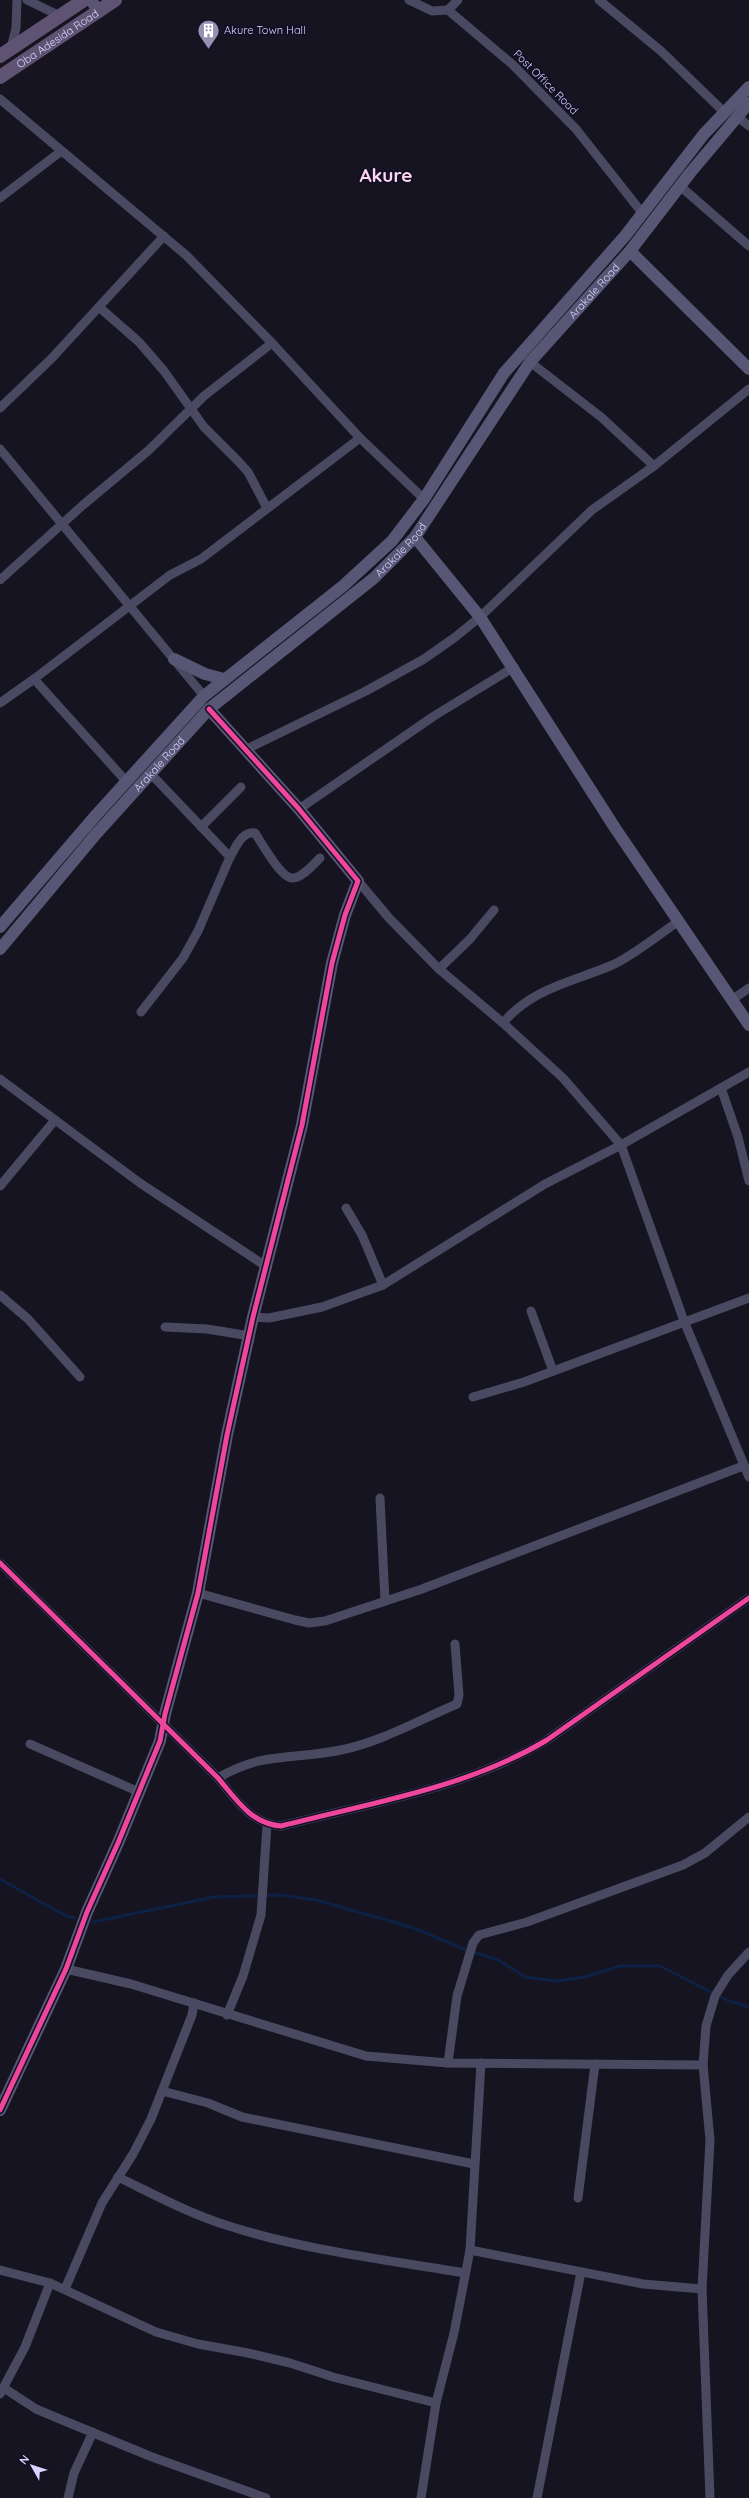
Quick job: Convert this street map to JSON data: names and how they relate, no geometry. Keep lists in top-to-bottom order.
{
  "streets": {
    "main road": ["Oba Adesida Road", "Arakale Road"],
    "street": ["Post Office Road"]
  },
  "crossings": [
    ["Post Office Road", "Arakale Road"]
  ],
  "districts": ["Akure"],
  "places": {
    "building": ["Akure Town Hall"]
  },
  "north": "top left"
}
